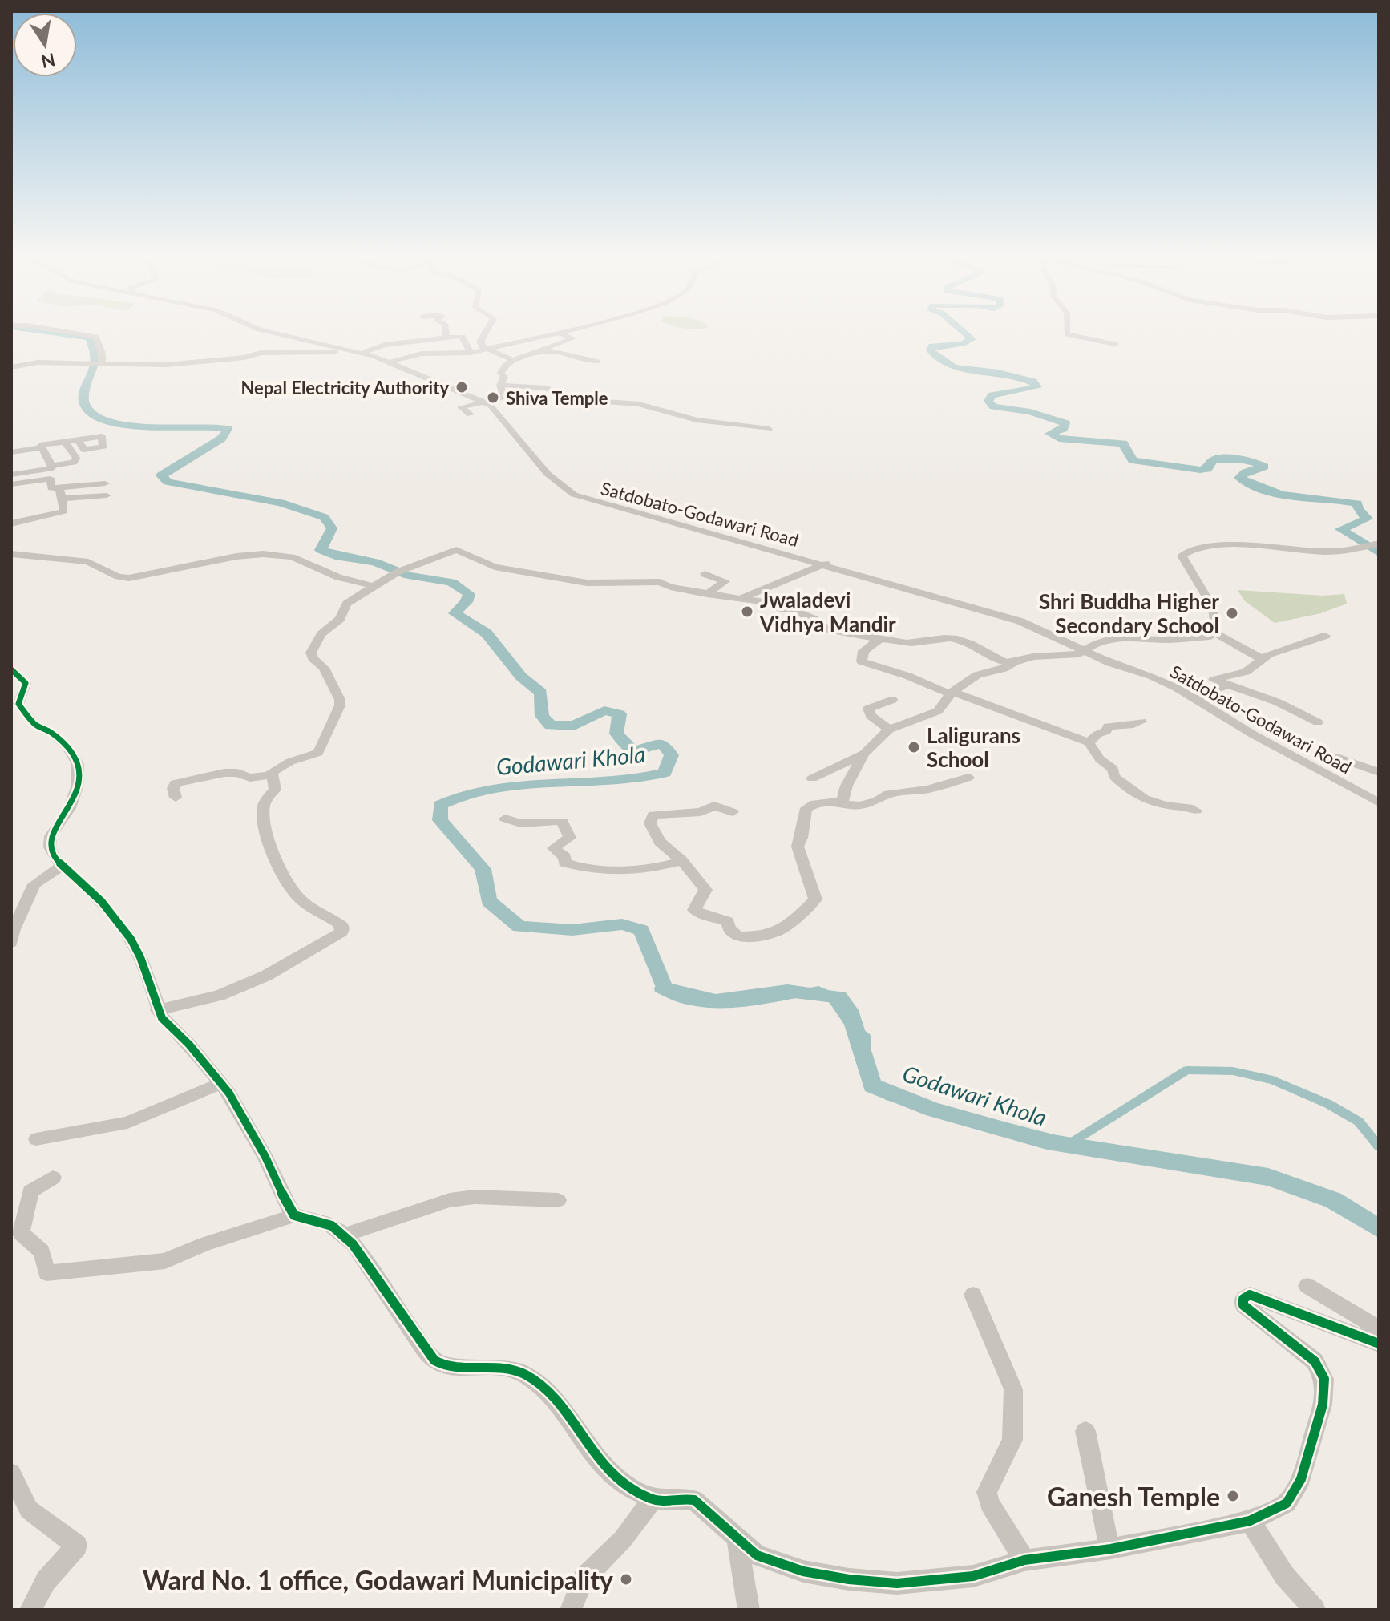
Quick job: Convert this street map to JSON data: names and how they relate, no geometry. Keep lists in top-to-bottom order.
{
  "streets": {
    "street": ["Satdobato-Godawari Road"]
  },
  "water": ["Godawari Khola"],
  "places": [
    "Nepal Electricity Authority",
    "Shiva Temple",
    "Jwaladevi Vidhya Mandir",
    "Shri Buddha Higher Secondary School",
    "Laligurans School",
    "Ganesh Temple",
    "Ward No. 1 office, Godawari Municipality"
  ],
  "north": "bottom"
}
